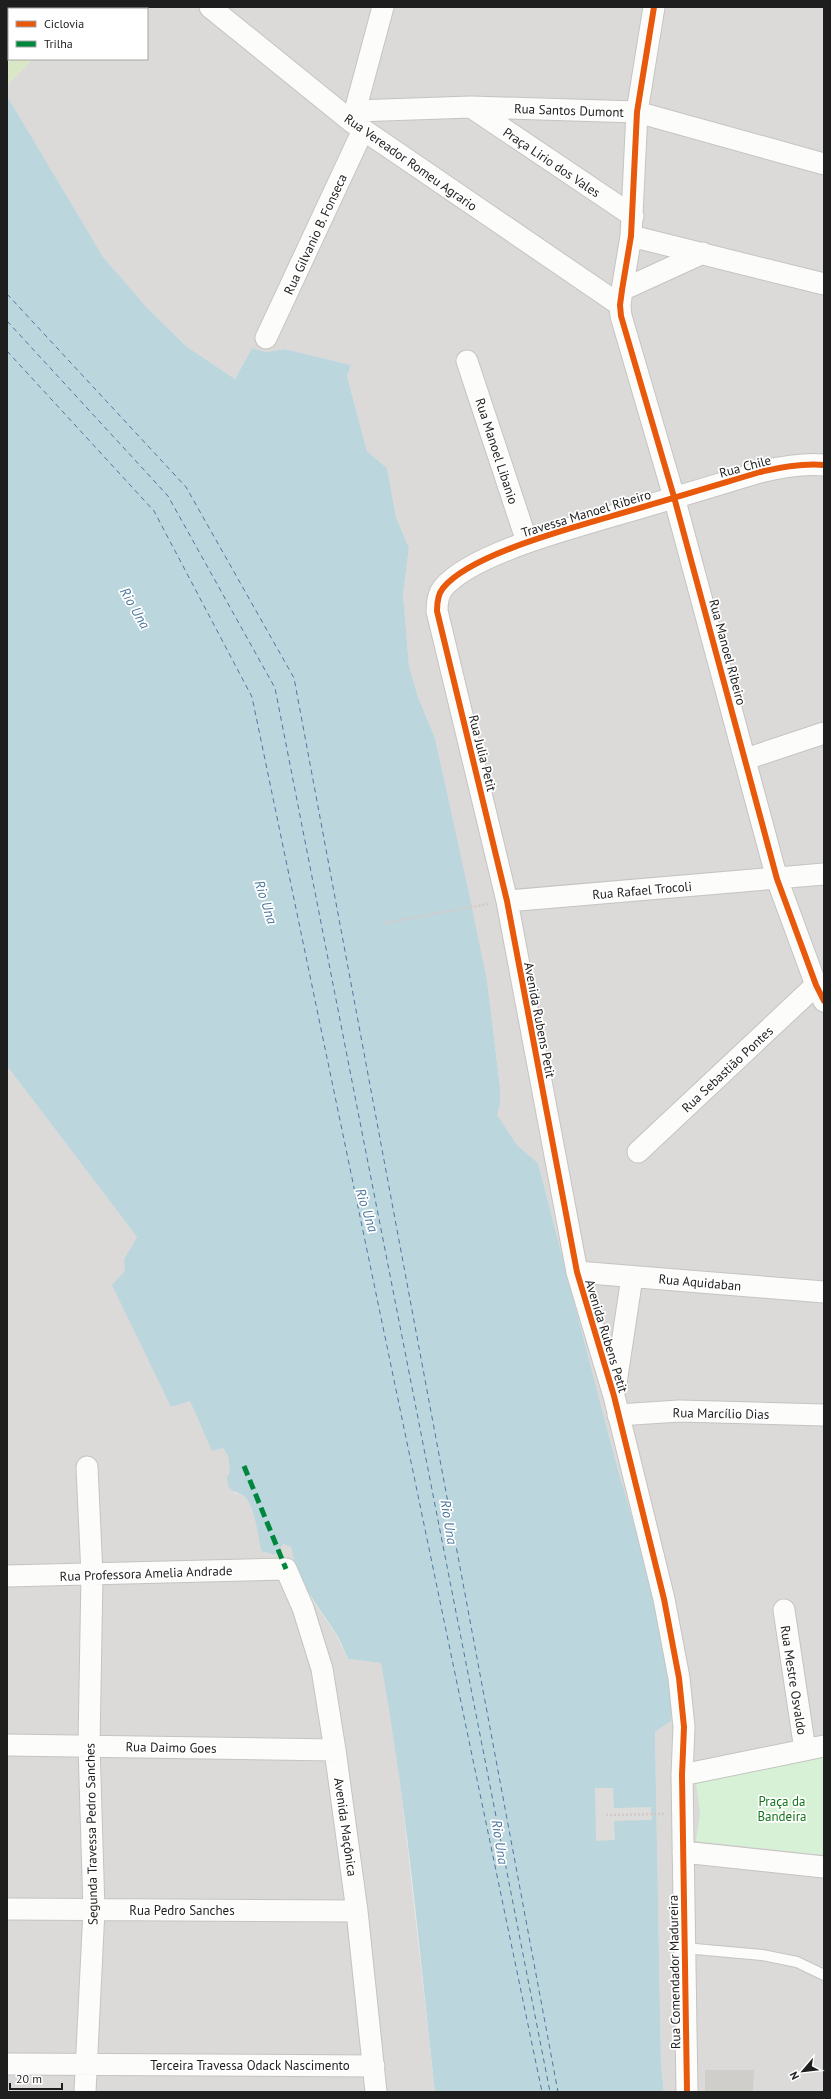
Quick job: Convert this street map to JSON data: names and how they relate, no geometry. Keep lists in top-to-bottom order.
{
  "streets": {
    "street": [
      "Rua Santos Dumont",
      "Rua Vereador Romeu Agrario",
      "Praça Lirio dos Vales",
      "Rua Gilvanio B. Fonseca",
      "Rua Manoel Libanio",
      "Rua Chile",
      "Travessa Manoel Ribeiro",
      "Rua Manoel Ribeiro",
      "Rua Julia Petit",
      "Rua Rafael Trocoli",
      "Avenida Rubens Petit",
      "Rua Sebastião Pontes",
      "Rua Aquidaban",
      "Rua Marcílio Dias",
      "Rua Professora Amelia Andrade",
      "Rua Mestre Osvaldo",
      "Rua Daimo Goes",
      "Avenida Maçônica",
      "Segunda Travessa Pedro Sanches",
      "Rua Pedro Sanches",
      "Rua Comendador Madureira",
      "Terceira Travessa Odack Nascimento"
    ]
  },
  "crossings": [
    ["Rua Santos Dumont", "Rua Vereador Romeu Agrario"],
    ["Rua Santos Dumont", "Praça Lirio dos Vales"],
    ["Rua Santos Dumont", "Rua Gilvanio B. Fonseca"],
    ["Rua Vereador Romeu Agrario", "Rua Gilvanio B. Fonseca"],
    ["Rua Vereador Romeu Agrario", "Rua Manoel Ribeiro"],
    ["Rua Manoel Libanio", "Travessa Manoel Ribeiro"],
    ["Rua Chile", "Travessa Manoel Ribeiro"],
    ["Rua Chile", "Rua Manoel Ribeiro"],
    ["Travessa Manoel Ribeiro", "Rua Manoel Ribeiro"],
    ["Travessa Manoel Ribeiro", "Rua Julia Petit"],
    ["Rua Manoel Ribeiro", "Rua Rafael Trocoli"],
    ["Rua Manoel Ribeiro", "Rua Sebastião Pontes"],
    ["Rua Julia Petit", "Rua Rafael Trocoli"],
    ["Rua Julia Petit", "Avenida Rubens Petit"],
    ["Rua Rafael Trocoli", "Avenida Rubens Petit"],
    ["Avenida Rubens Petit", "Rua Aquidaban"],
    ["Avenida Rubens Petit", "Rua Marcílio Dias"],
    ["Rua Professora Amelia Andrade", "Avenida Maçônica"],
    ["Rua Professora Amelia Andrade", "Segunda Travessa Pedro Sanches"],
    ["Rua Daimo Goes", "Avenida Maçônica"],
    ["Rua Daimo Goes", "Segunda Travessa Pedro Sanches"],
    ["Avenida Maçônica", "Rua Pedro Sanches"],
    ["Avenida Maçônica", "Terceira Travessa Odack Nascimento"],
    ["Segunda Travessa Pedro Sanches", "Rua Pedro Sanches"],
    ["Segunda Travessa Pedro Sanches", "Terceira Travessa Odack Nascimento"]
  ],
  "water": ["Rio Una"],
  "parks": ["Praça da Bandeira"],
  "legend": ["Ciclovia", "Trilha"],
  "scale_bar": "20 m",
  "north": "bottom left"
}
